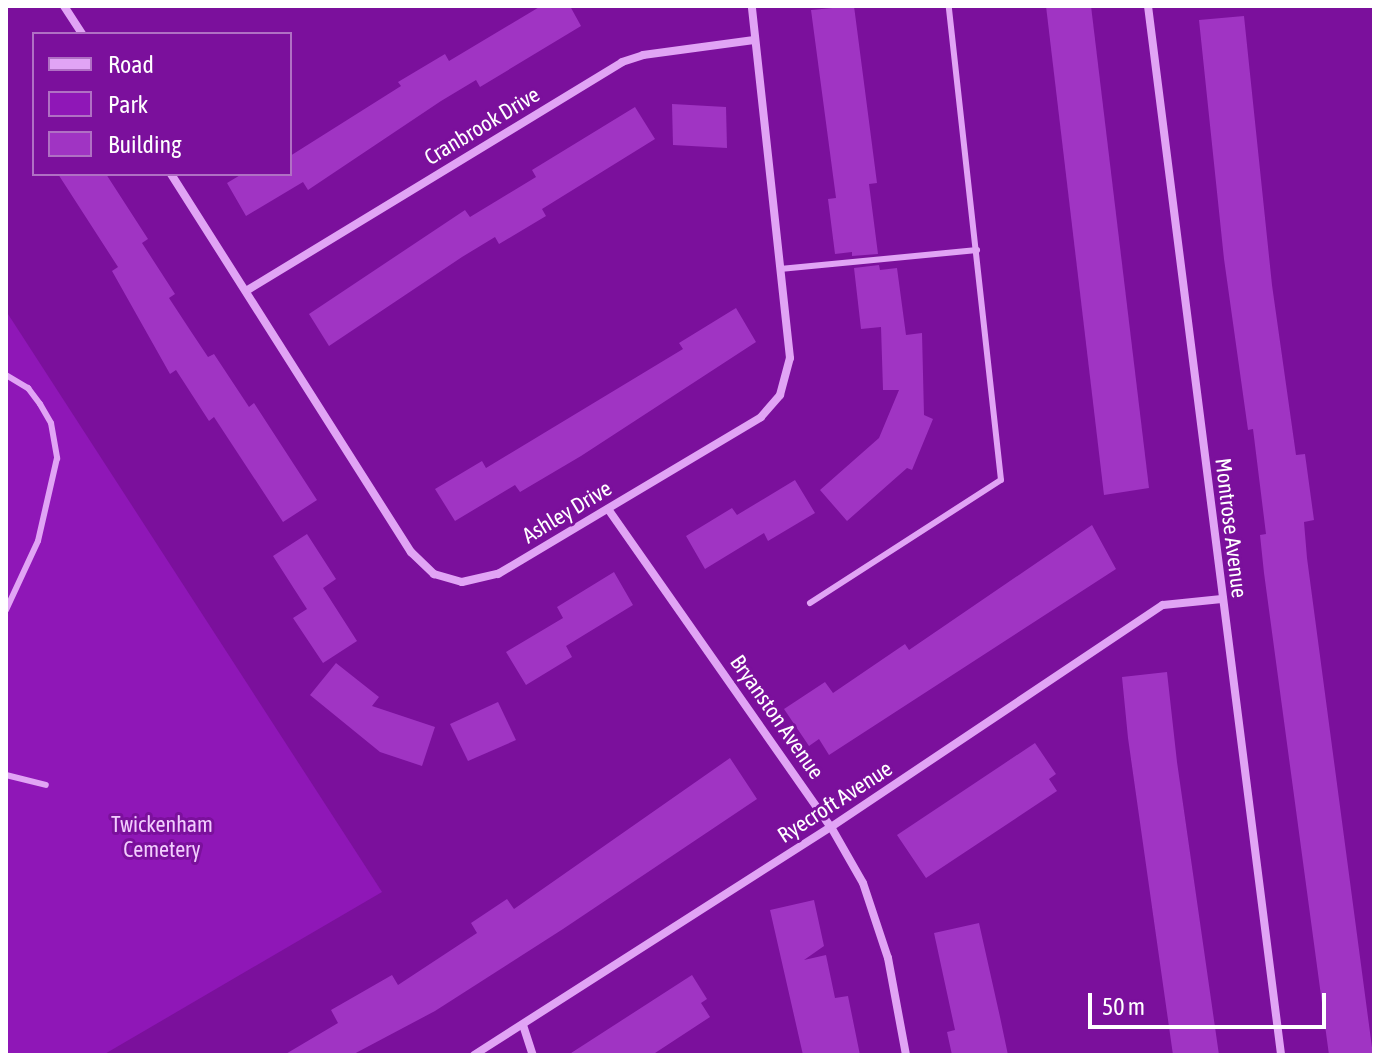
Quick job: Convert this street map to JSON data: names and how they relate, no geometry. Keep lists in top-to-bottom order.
{
  "streets": {
    "street": [
      "Cranbrook Drive",
      "Ashley Drive",
      "Montrose Avenue",
      "Bryanston Avenue",
      "Ryecroft Avenue"
    ]
  },
  "crossings": [
    ["Cranbrook Drive", "Ashley Drive"],
    ["Ashley Drive", "Bryanston Avenue"],
    ["Montrose Avenue", "Ryecroft Avenue"],
    ["Bryanston Avenue", "Ryecroft Avenue"]
  ],
  "parks": ["Twickenham Cemetery"],
  "legend": ["Road", "Park", "Building"],
  "scale_bar": "50 m"
}
